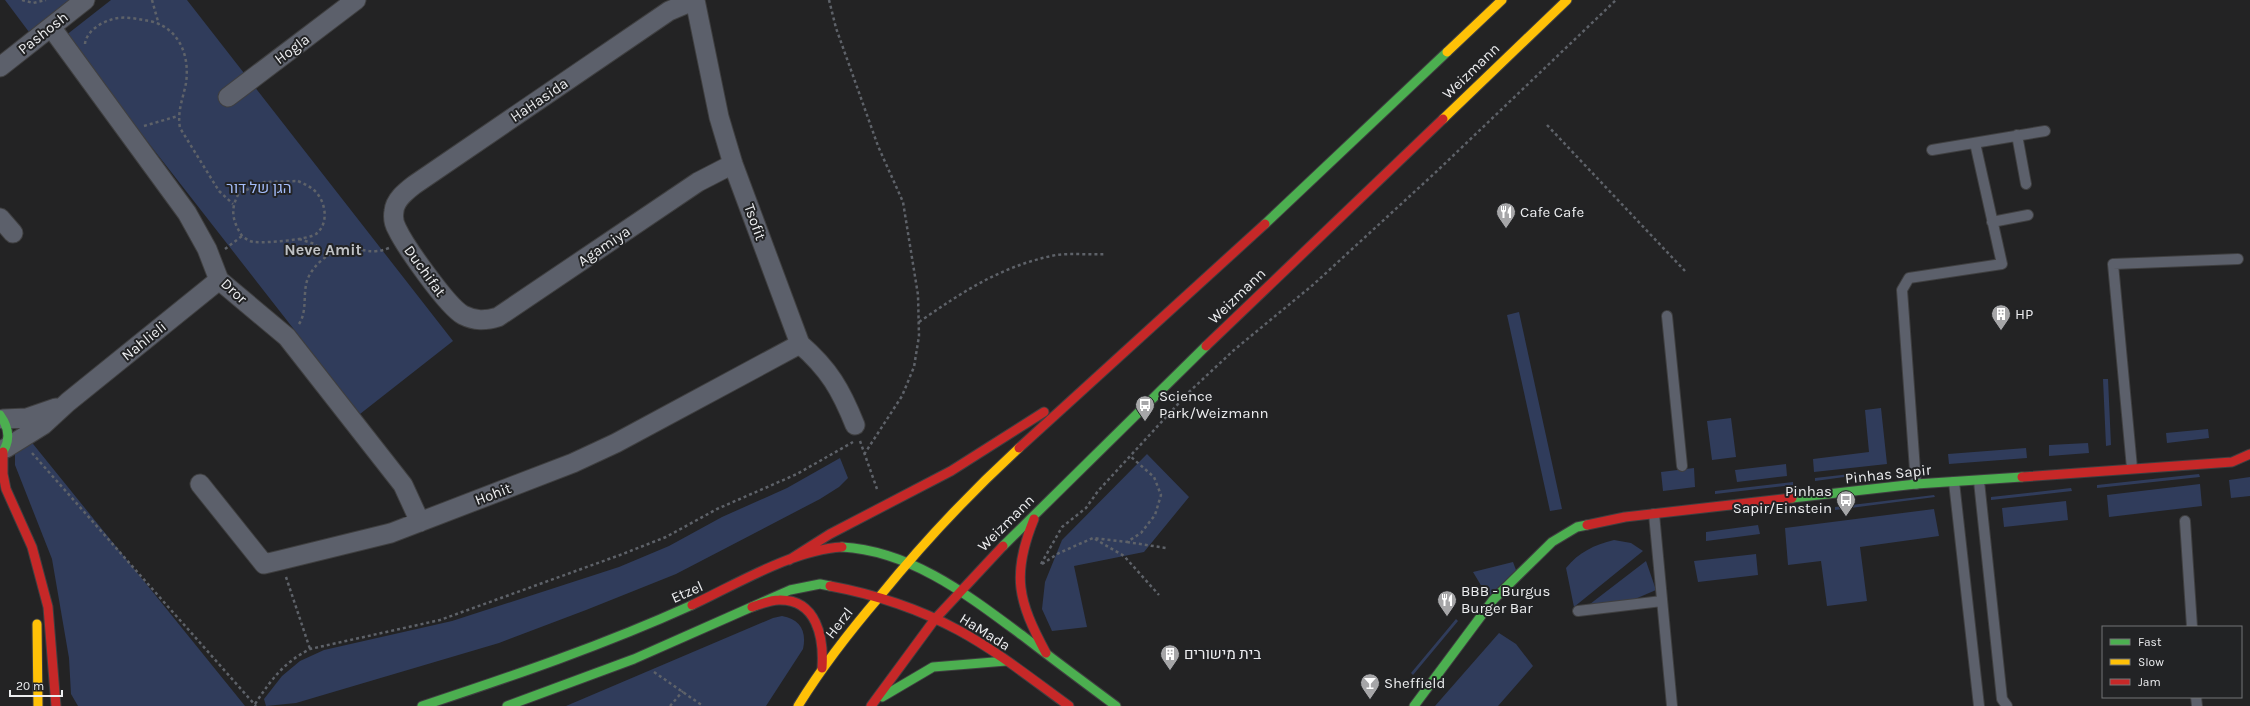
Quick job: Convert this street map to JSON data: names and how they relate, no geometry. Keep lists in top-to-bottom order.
{
  "streets": {
    "main road": [
      "Weizmann",
      "Pinhas Sapir",
      "Etzel",
      "Herzl",
      "HaMada"
    ],
    "street": [
      "Pashosh",
      "Hogla",
      "HaHasida",
      "Tsofit",
      "Agamiya",
      "Duchifat",
      "Dror",
      "Nahlieli",
      "Hohit"
    ]
  },
  "crossings": [
    ["Pashosh", "Dror"],
    ["Weizmann", "Etzel"],
    ["Weizmann", "Herzl"],
    ["Weizmann", "HaMada"],
    ["HaHasida", "Tsofit"],
    ["HaHasida", "Duchifat"],
    ["Tsofit", "Agamiya"],
    ["Tsofit", "Hohit"],
    ["Agamiya", "Duchifat"],
    ["Dror", "Nahlieli"],
    ["Dror", "Hohit"],
    ["Etzel", "Herzl"],
    ["Etzel", "HaMada"],
    ["Herzl", "HaMada"]
  ],
  "districts": ["Neve Amit"],
  "parks": ["הגן של דור"],
  "places": {
    "restaurant": ["Cafe Cafe", "BBB - Burgus Burger Bar"],
    "building": ["HP", "בית מישורים"],
    "bus stop": ["Science Park/Weizmann", "Pinhas Sapir/Einstein"],
    "bar": ["Sheffield"]
  },
  "legend": ["Fast", "Slow", "Jam"],
  "scale_bar": "20 m"
}
